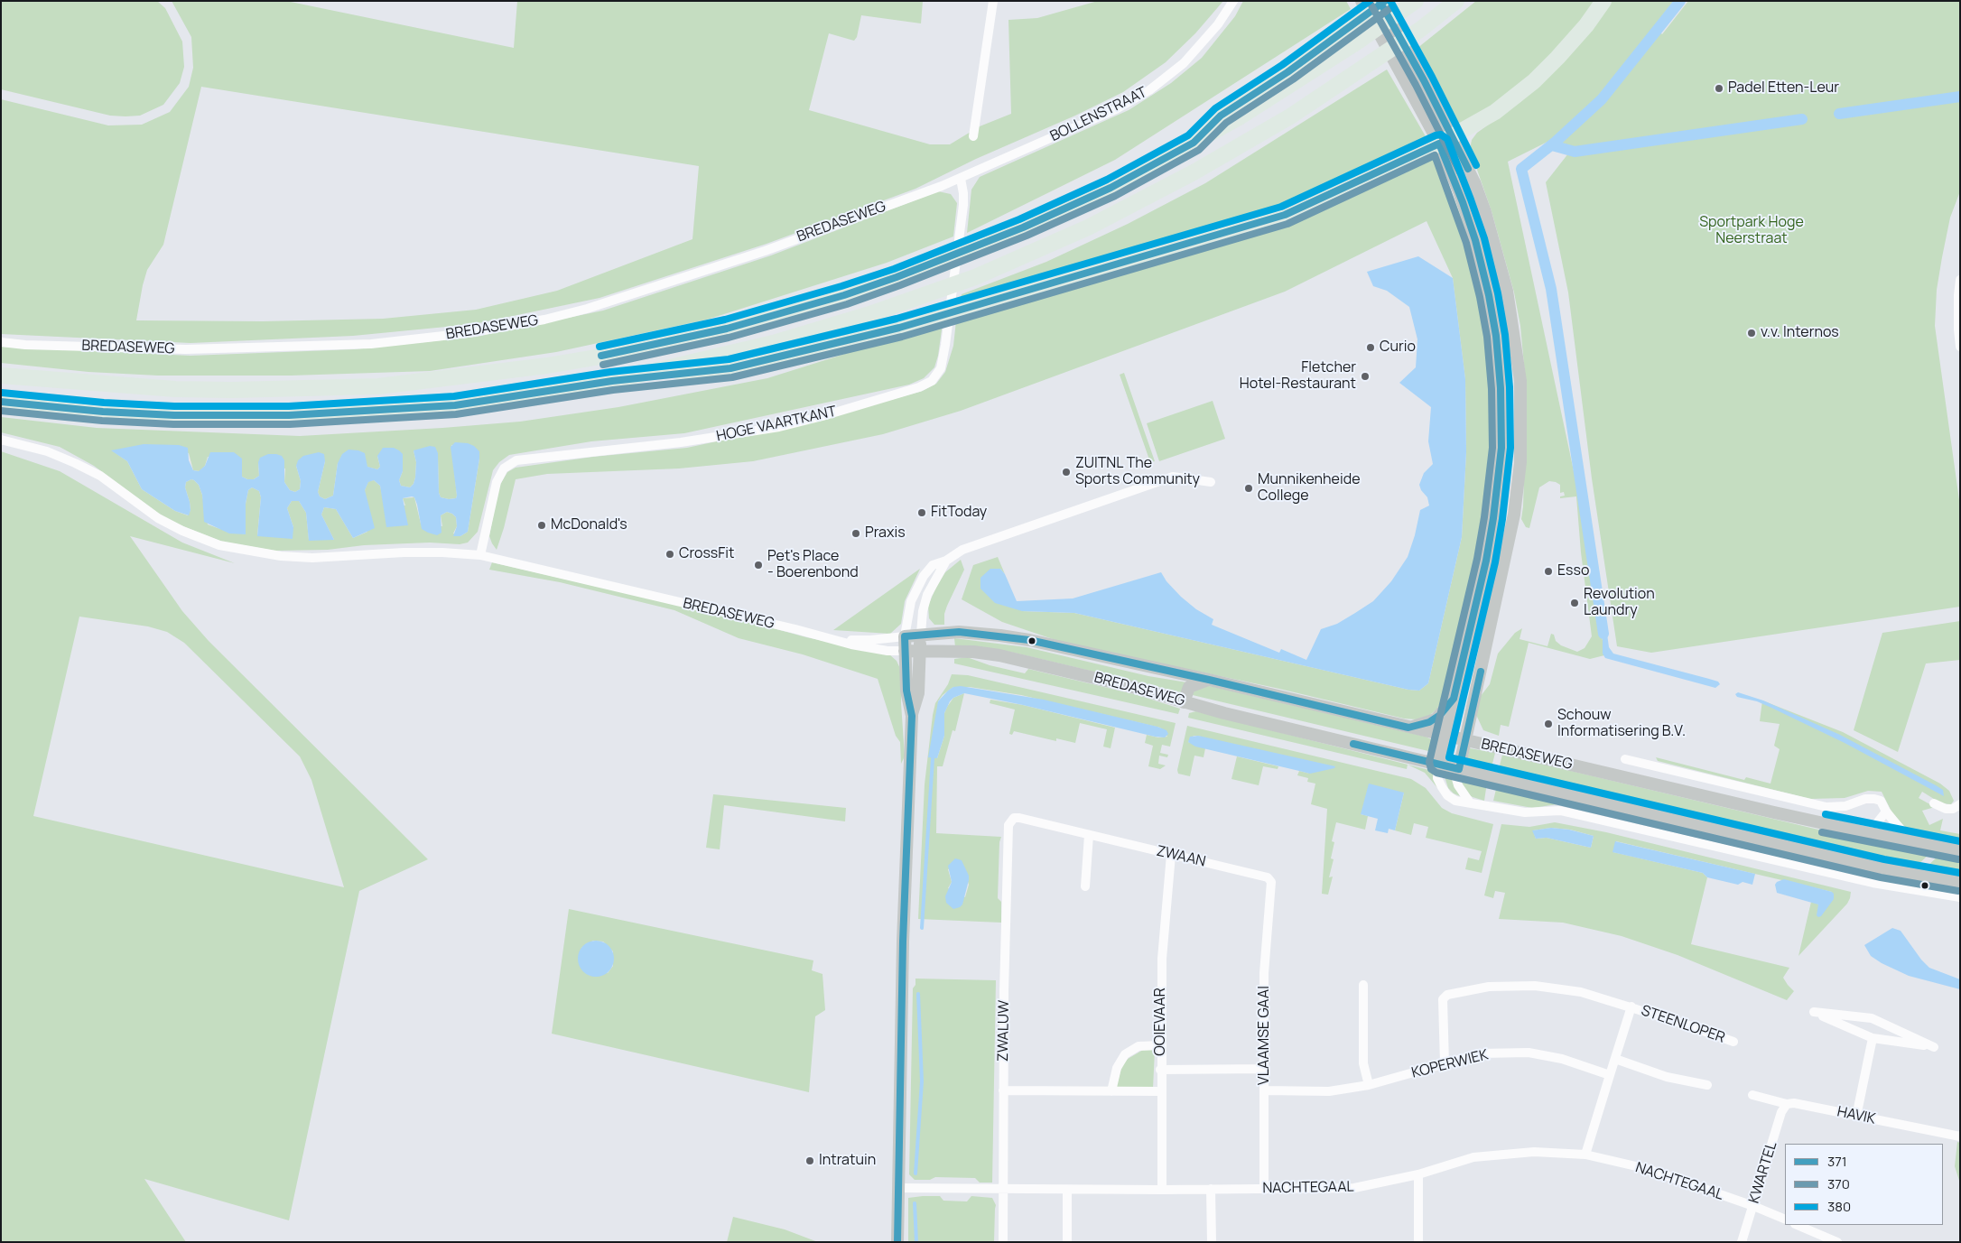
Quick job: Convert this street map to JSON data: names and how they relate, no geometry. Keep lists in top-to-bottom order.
{
  "streets": {
    "main road": ["BREDASEWEG"],
    "street": [
      "BOLLENSTRAAT",
      "HOGE VAARTKANT",
      "ZWAAN",
      "OOIEVAAR",
      "STEENLOPER",
      "ZWALUW",
      "VLAAMSE GAAI",
      "KOPERWIEK",
      "HAVIK",
      "KWARTEL",
      "NACHTEGAAL"
    ]
  },
  "crossings": [
    ["BOLLENSTRAAT", "BREDASEWEG"],
    ["BOLLENSTRAAT", "HOGE VAARTKANT"],
    ["BREDASEWEG", "HOGE VAARTKANT"],
    ["ZWAAN", "OOIEVAAR"],
    ["ZWAAN", "ZWALUW"],
    ["ZWAAN", "VLAAMSE GAAI"],
    ["OOIEVAAR", "NACHTEGAAL"],
    ["STEENLOPER", "KOPERWIEK"],
    ["ZWALUW", "NACHTEGAAL"],
    ["VLAAMSE GAAI", "KOPERWIEK"],
    ["VLAAMSE GAAI", "NACHTEGAAL"],
    ["HAVIK", "KWARTEL"],
    ["KWARTEL", "NACHTEGAAL"]
  ],
  "parks": ["Sportpark Hoge Neerstraat"],
  "places": [
    "Padel Etten-Leur",
    "v.v. Internos",
    "Curio",
    "Fletcher Hotel-Restaurant",
    "ZUITNL The Sports Community",
    "Munnikenheide College",
    "FitToday",
    "McDonald's",
    "Praxis",
    "CrossFit",
    "Pet's Place - Boerenbond",
    "Esso",
    "Revolution Laundry",
    "Schouw Informatisering B.V.",
    "Intratuin"
  ],
  "lines": ["transit line 371", "transit line 380", "transit line 370"],
  "legend": ["371", "370", "380"]
}
